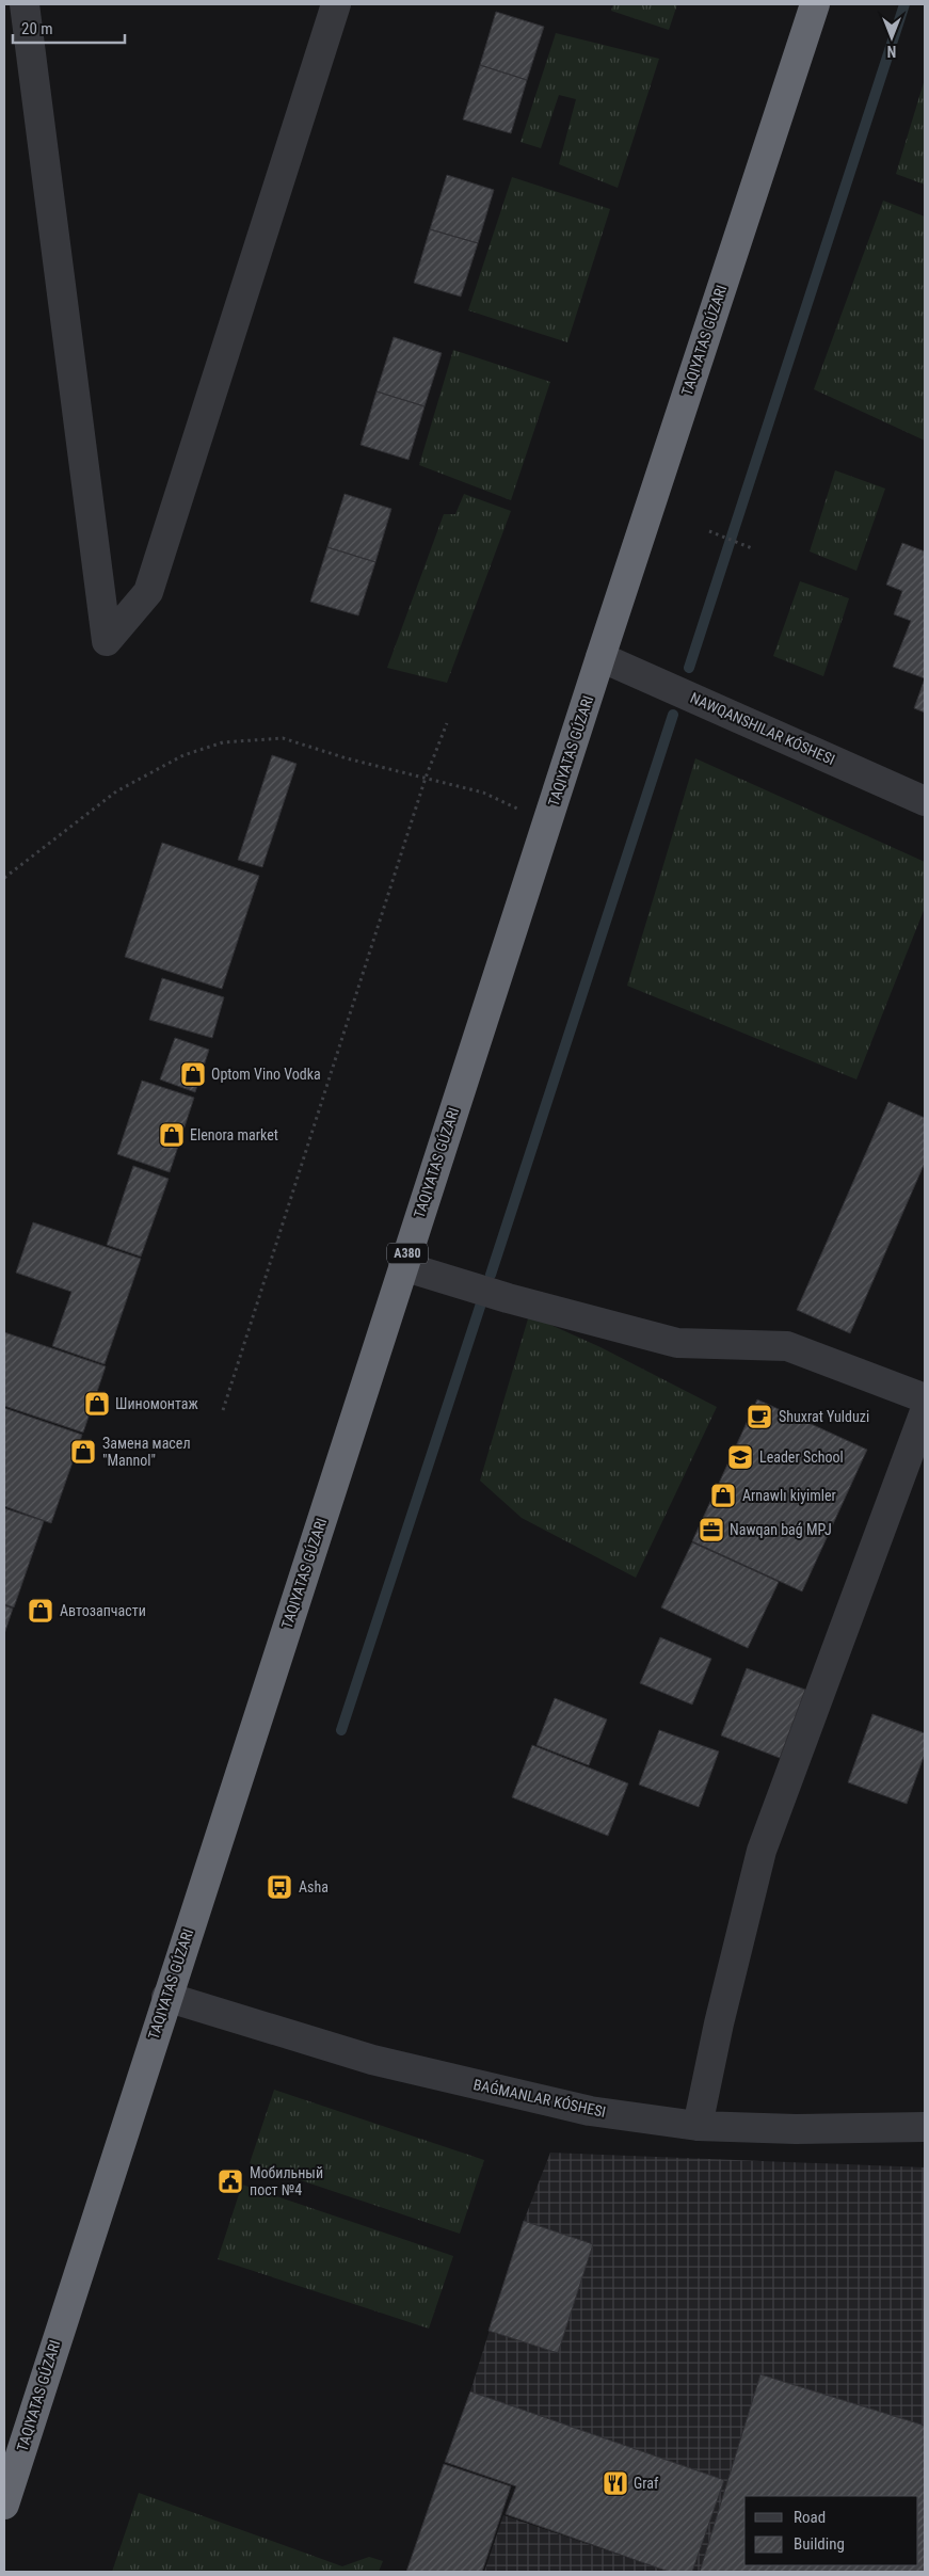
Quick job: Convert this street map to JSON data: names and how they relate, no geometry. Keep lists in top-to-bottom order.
{
  "streets": {
    "highway": ["A380"],
    "street": ["BAǴMANLAR KÓSHESI"]
  },
  "crossings": [
    ["A380", "BAǴMANLAR KÓSHESI"]
  ],
  "places": {
    "shop": [
      "Optom Vino Vodka",
      "Elenora market",
      "Шиномонтаж",
      "Замена масел \"Mannol\"",
      "Arnawlı kiyimler",
      "Автозапчасти"
    ],
    "cafe": ["Shuxrat Yulduzi"],
    "school or university": ["Leader School"],
    "office": ["Nawqan baǵ MPJ"],
    "bus stop": ["Asha"],
    "public building": ["Мобильный пост №4"],
    "restaurant": ["Graf"]
  },
  "legend": ["Road", "Building"],
  "scale_bar": "20 m",
  "north": "bottom"
}
